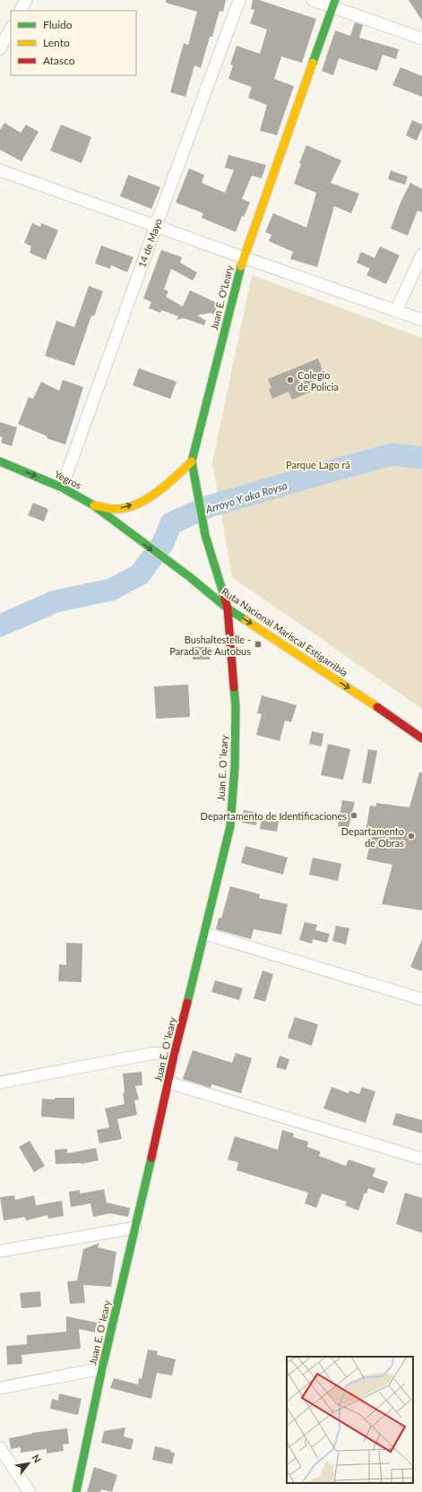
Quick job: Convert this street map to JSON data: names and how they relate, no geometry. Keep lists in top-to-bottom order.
{
  "streets": {
    "street": [
      "14 de Mayo",
      "Juan E. O'Leary",
      "Yegros",
      "Ruta Nacional Mariscal Estigarribia",
      "Juan E. O´leary"
    ]
  },
  "crossings": [
    ["14 de Mayo", "Yegros"],
    ["Juan E. O'Leary", "Ruta Nacional Mariscal Estigarribia"],
    ["Juan E. O'Leary", "Juan E. O´leary"],
    ["Yegros", "Ruta Nacional Mariscal Estigarribia"],
    ["Ruta Nacional Mariscal Estigarribia", "Juan E. O´leary"]
  ],
  "one_way": ["Yegros", "Ruta Nacional Mariscal Estigarribia"],
  "water": ["Arroyo Y aka Roysa"],
  "parks": ["Parque Lago rã"],
  "places": {
    "other": ["Colegio de Policia", "Departamento de Identificaciones", "Departamento de Obras"],
    "transit": ["Bushaltestelle - Parada de Autobus"]
  },
  "legend": ["Fluido", "Lento", "Atasco"],
  "north": "top right"
}
